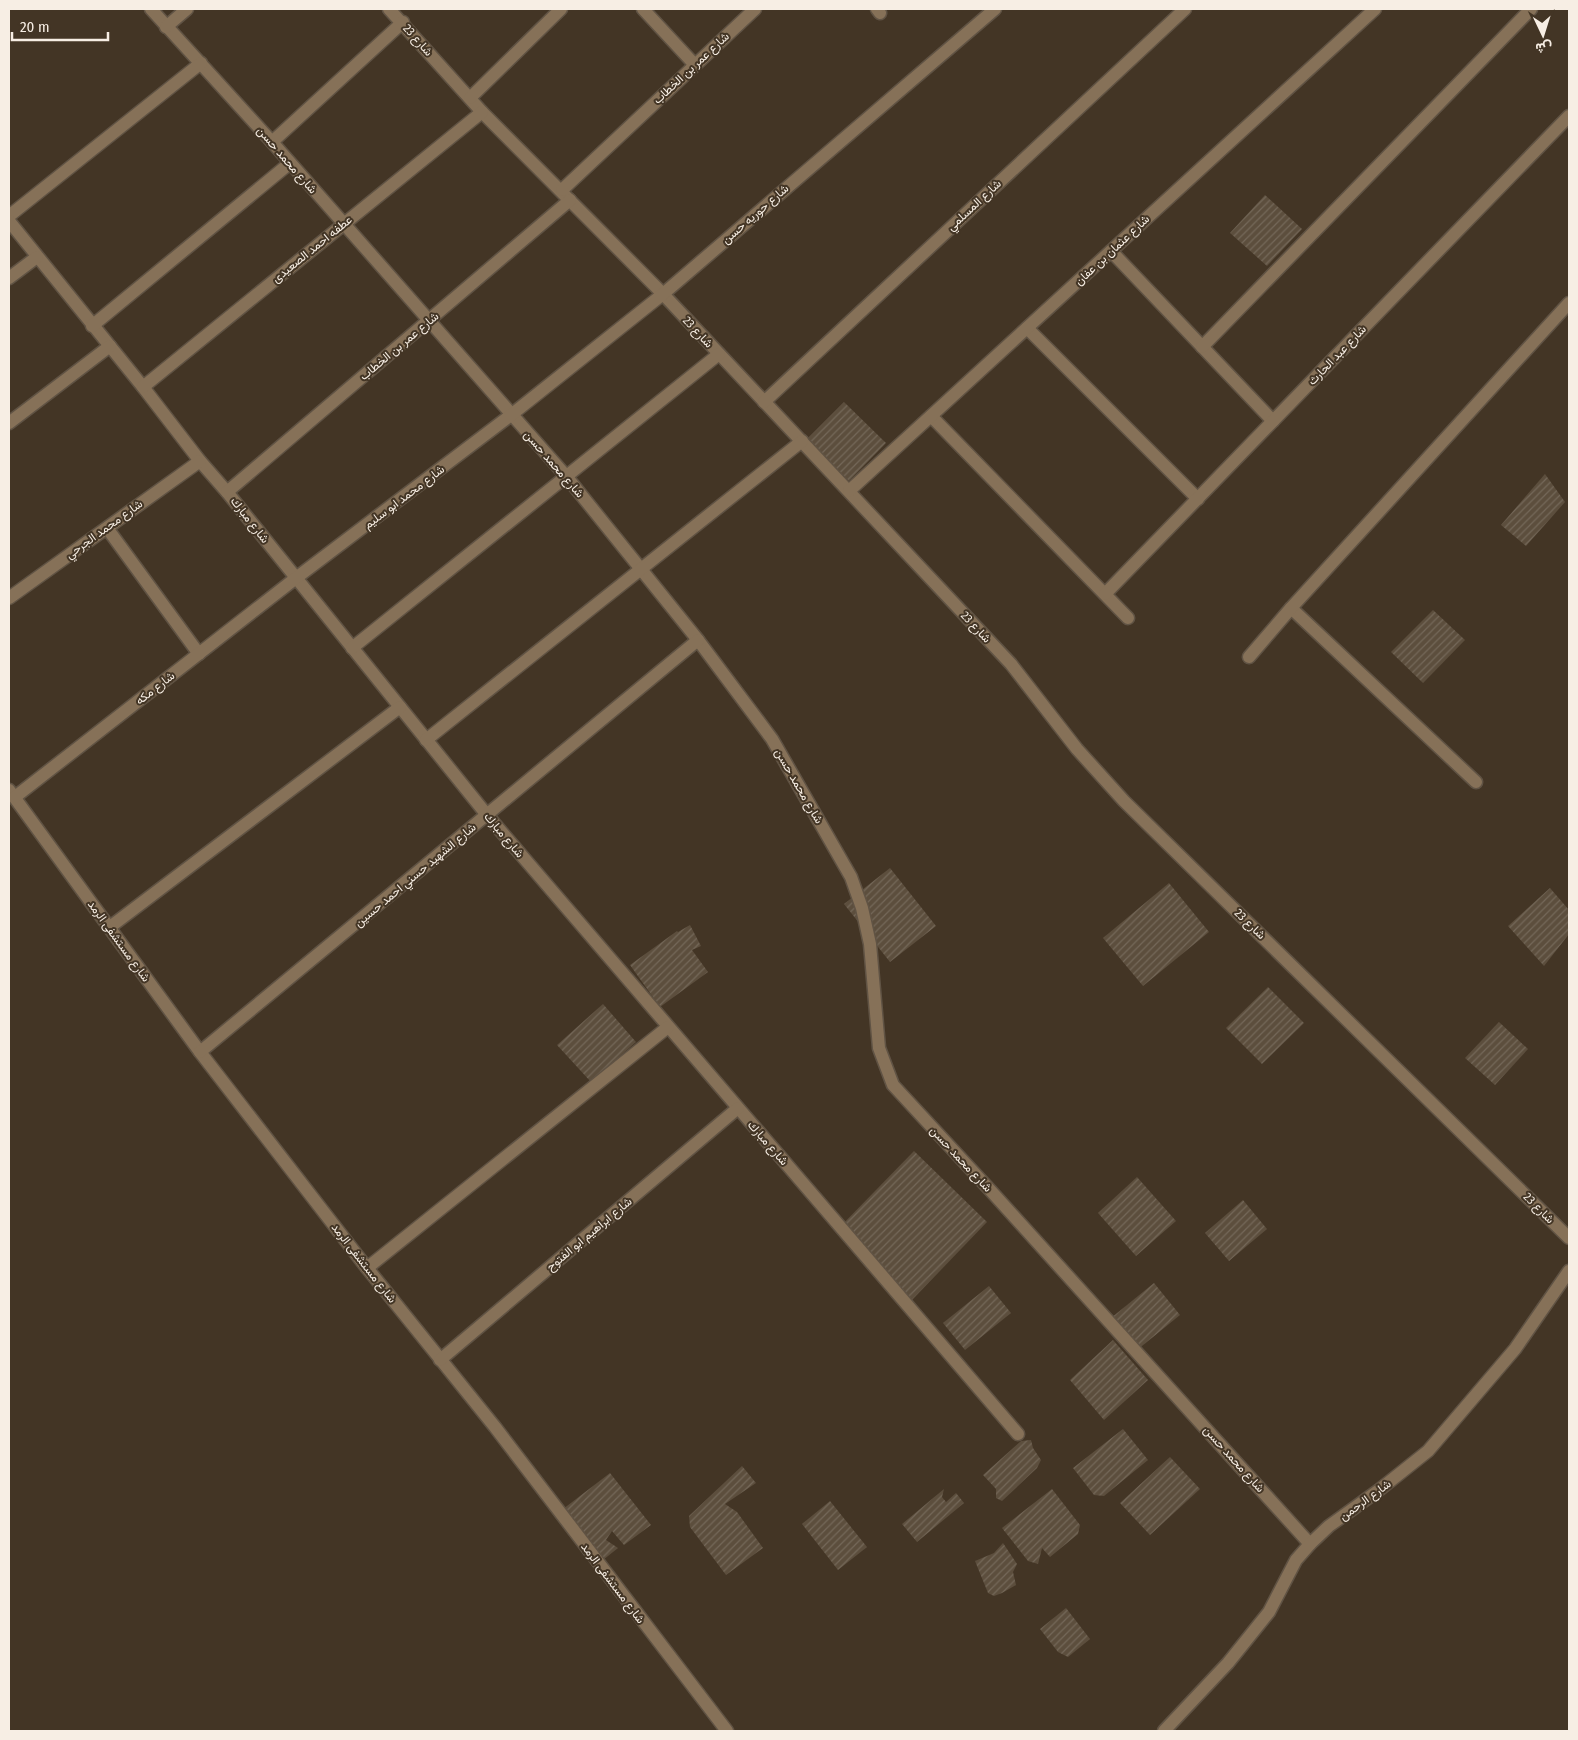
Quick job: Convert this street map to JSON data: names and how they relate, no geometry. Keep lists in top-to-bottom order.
{
  "streets": {
    "street": [
      "شارع 23",
      "شارع عمر بن الخطاب",
      "شارع محمد حسن",
      "شارع المسلمي",
      "شارع حوريه حسن",
      "عطفه احمد الصعيدى",
      "شارع عثمان بن عفان",
      "شارع عبد الحارث",
      "شارع محمد ابو سليم",
      "شارع مبارك",
      "شارع محمد الجرحي",
      "شارع مكه",
      "شارع الشهيد حسني احمد حسين",
      "شارع مستشفى الرمد",
      "شارع ابراهيم ابو الفتوح",
      "شارع الرحمن"
    ]
  },
  "crossings": [
    ["شارع 23", "شارع عمر بن الخطاب"],
    ["شارع 23", "شارع المسلمي"],
    ["شارع 23", "شارع حوريه حسن"],
    ["شارع 23", "عطفه احمد الصعيدى"],
    ["شارع 23", "شارع عثمان بن عفان"],
    ["شارع عمر بن الخطاب", "شارع محمد حسن"],
    ["شارع عمر بن الخطاب", "شارع مبارك"],
    ["شارع محمد حسن", "شارع حوريه حسن"],
    ["شارع محمد حسن", "عطفه احمد الصعيدى"],
    ["شارع محمد حسن", "شارع محمد ابو سليم"],
    ["شارع محمد حسن", "شارع الشهيد حسني احمد حسين"],
    ["شارع محمد حسن", "شارع الرحمن"],
    ["شارع حوريه حسن", "شارع محمد ابو سليم"],
    ["عطفه احمد الصعيدى", "شارع مبارك"],
    ["شارع محمد ابو سليم", "شارع مبارك"],
    ["شارع محمد ابو سليم", "شارع مكه"],
    ["شارع مبارك", "شارع محمد الجرحي"],
    ["شارع مبارك", "شارع مكه"],
    ["شارع مبارك", "شارع الشهيد حسني احمد حسين"],
    ["شارع مبارك", "شارع ابراهيم ابو الفتوح"],
    ["شارع مكه", "شارع مستشفى الرمد"],
    ["شارع الشهيد حسني احمد حسين", "شارع مستشفى الرمد"],
    ["شارع مستشفى الرمد", "شارع ابراهيم ابو الفتوح"]
  ],
  "scale_bar": "20 m",
  "north": "bottom"
}
